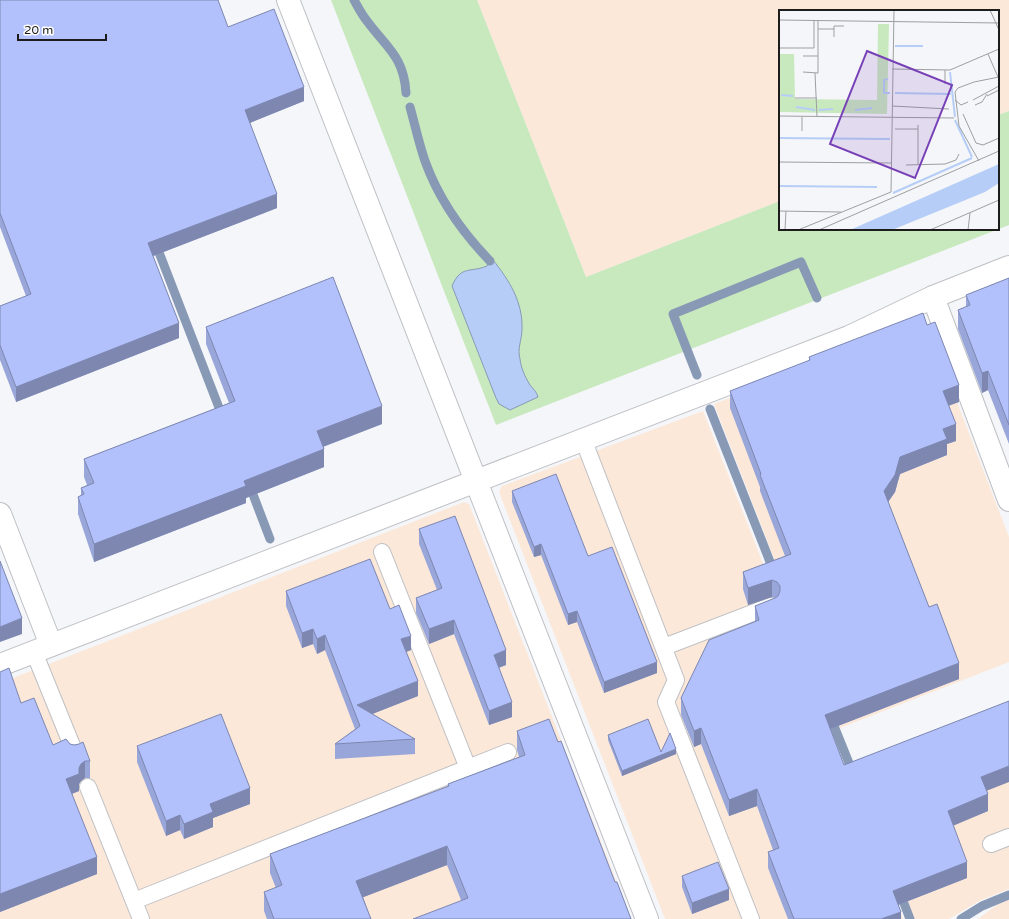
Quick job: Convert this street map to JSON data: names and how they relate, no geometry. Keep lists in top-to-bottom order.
{
  "scale_bar": "20 m"
}
